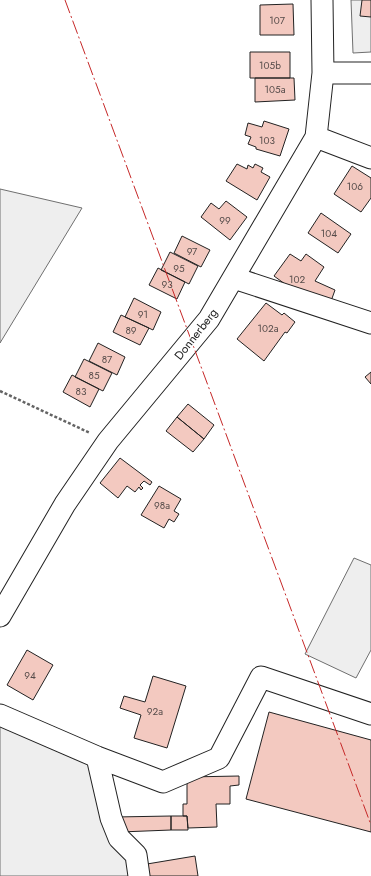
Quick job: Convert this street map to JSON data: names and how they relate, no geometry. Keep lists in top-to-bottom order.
{
  "streets": {
    "street": ["Donnerberg"]
  },
  "house_numbers": [
    "107",
    "105b",
    "105a",
    "103",
    "106",
    "99",
    "104",
    "97",
    "95",
    "102",
    "93",
    "91",
    "102a",
    "89",
    "87",
    "85",
    "83",
    "98a",
    "94",
    "92a"
  ]
}
